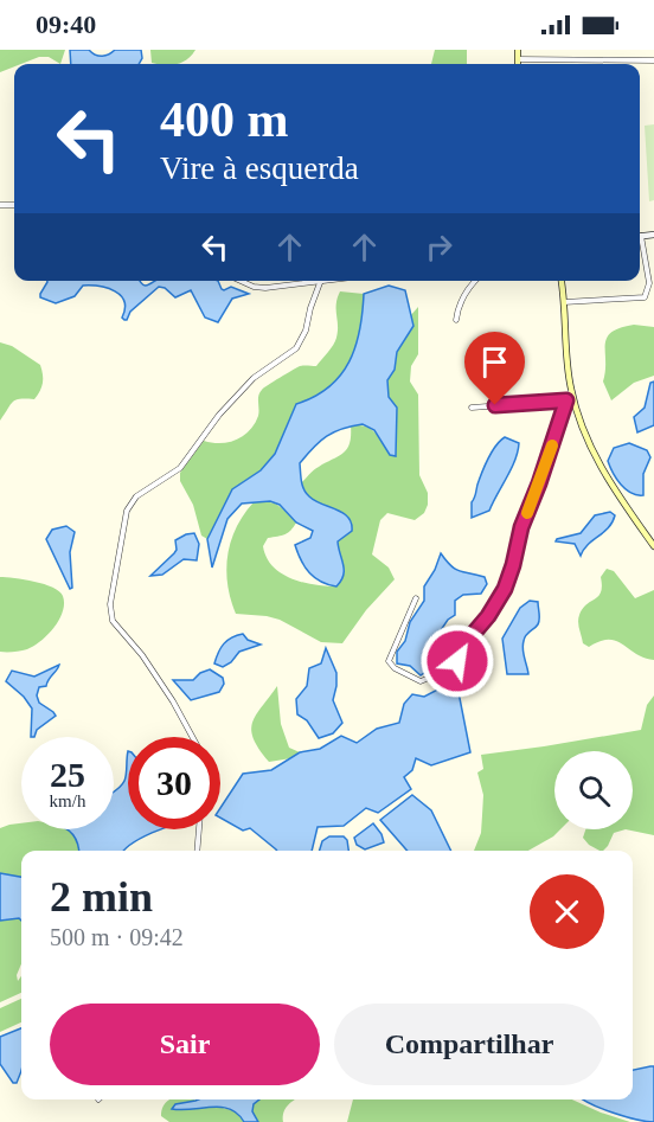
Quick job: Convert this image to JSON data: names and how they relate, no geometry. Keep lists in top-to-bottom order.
{
  "page": {
    "status": "09:40",
    "turn": ["400 m", "Vire à esquerda"],
    "speed": "25 km/h",
    "limit": "30",
    "heading": ["2 min", "500 m · 09:42"],
    "buttons": ["Sair", "Compartilhar"]
  }
}
